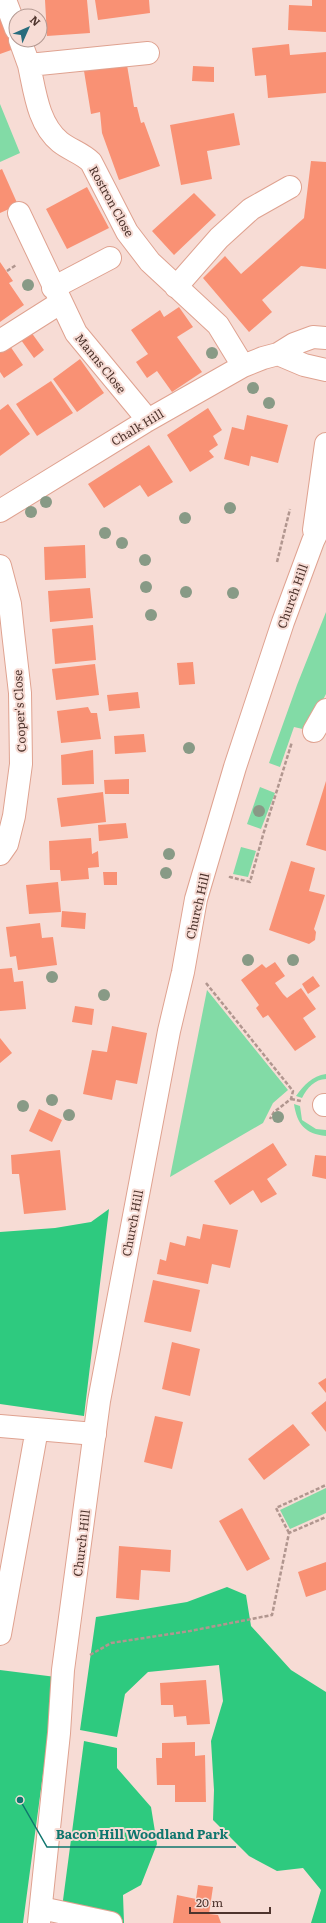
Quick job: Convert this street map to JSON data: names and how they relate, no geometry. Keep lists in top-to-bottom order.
{
  "streets": {
    "street": [
      "Rostron Close",
      "Manns Close",
      "Chalk Hill",
      "Church Hill",
      "Cooper's Close"
    ]
  },
  "crossings": [
    ["Rostron Close", "Chalk Hill"],
    ["Manns Close", "Chalk Hill"]
  ],
  "places": ["Bacon Hill Woodland Park"],
  "scale_bar": "20 m",
  "north": "top right"
}
